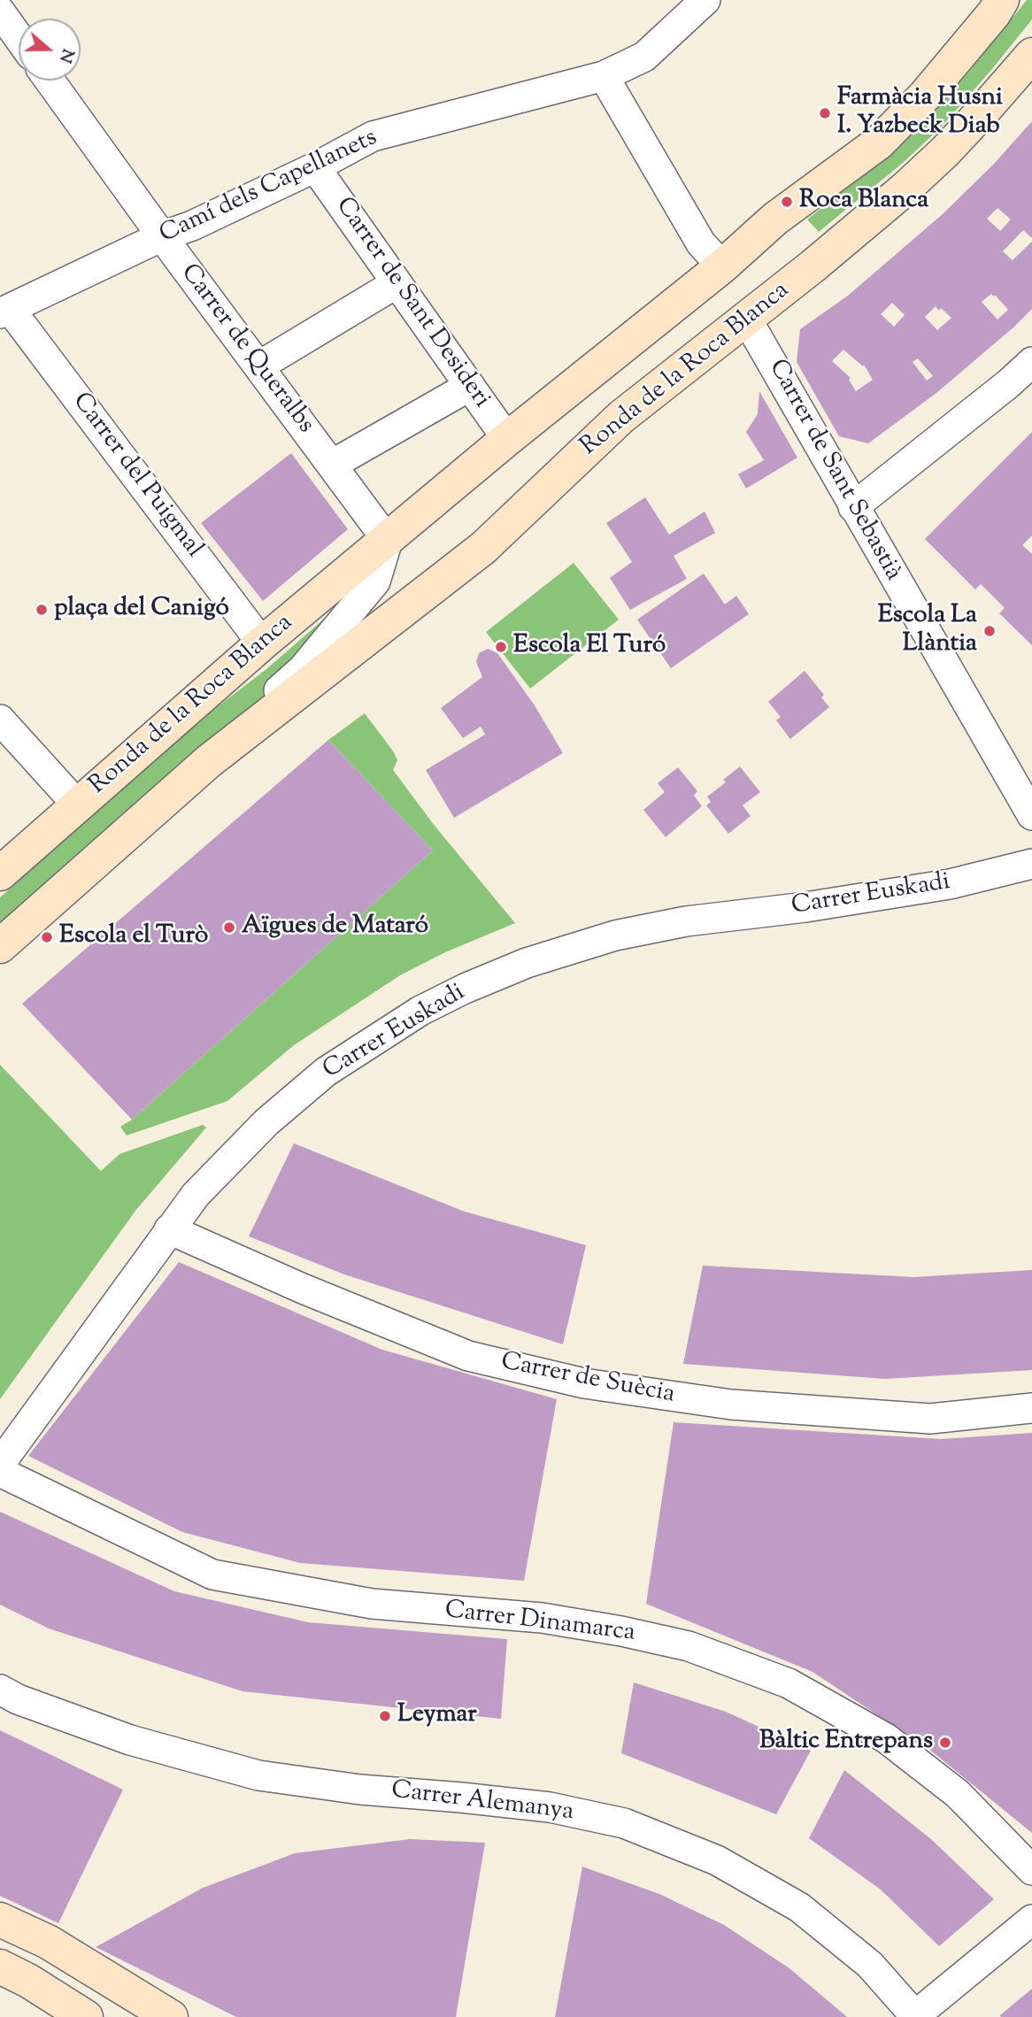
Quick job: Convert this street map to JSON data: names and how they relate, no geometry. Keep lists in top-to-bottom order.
{
  "streets": {
    "street": [
      "Camí dels Capellanets",
      "Carrer de Sant Desideri",
      "Carrer de Queralbs",
      "Ronda de la Roca Blanca",
      "Carrer de Sant Sebastià",
      "Carrer del Puigmal",
      "Carrer Euskadi",
      "Carrer de Suècia",
      "Carrer Dinamarca",
      "Carrer Alemanya"
    ]
  },
  "crossings": [
    ["Camí dels Capellanets", "Carrer de Sant Desideri"],
    ["Camí dels Capellanets", "Carrer de Queralbs"],
    ["Camí dels Capellanets", "Carrer del Puigmal"],
    ["Carrer de Sant Desideri", "Ronda de la Roca Blanca"],
    ["Carrer de Queralbs", "Ronda de la Roca Blanca"],
    ["Ronda de la Roca Blanca", "Carrer de Sant Sebastià"],
    ["Ronda de la Roca Blanca", "Carrer del Puigmal"],
    ["Carrer Euskadi", "Carrer de Suècia"]
  ],
  "places": [
    "Farmàcia Husni I. Yazbeck Diab",
    "Roca Blanca",
    "plaça del Canigó",
    "Escola La Llàntia",
    "Escola El Turó",
    "Aïgues de Mataró",
    "Escola el Turò",
    "Leymar",
    "Bàltic Entrepans"
  ],
  "north": "right"
}
